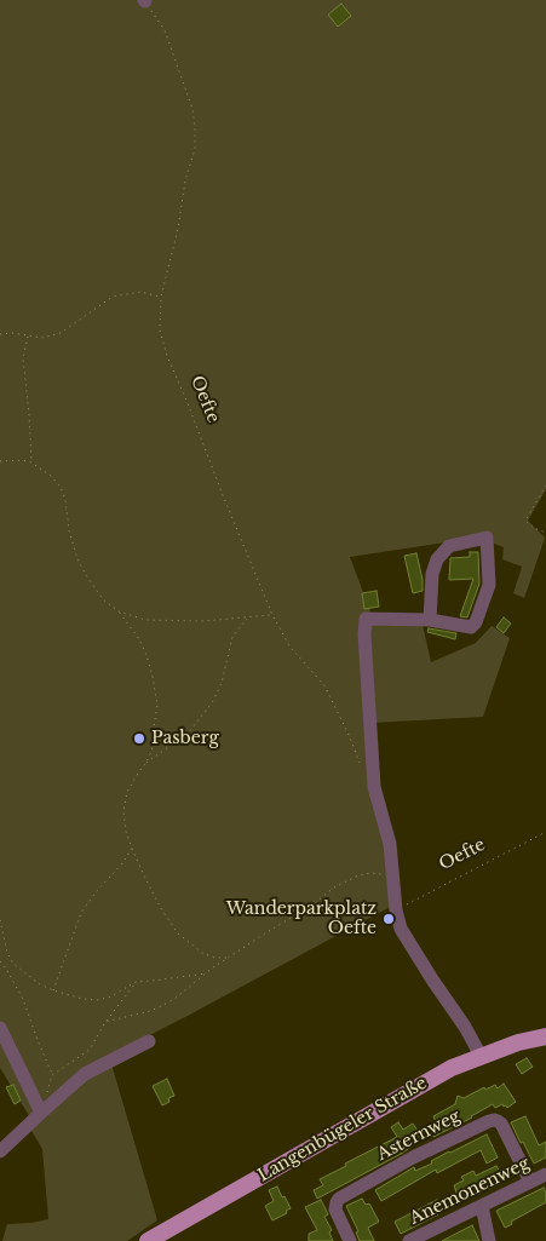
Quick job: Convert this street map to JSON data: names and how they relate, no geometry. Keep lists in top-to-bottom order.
{
  "streets": {
    "main road": ["Langenbügeler Straße"],
    "street": ["Asternweg", "Anemonenweg"],
    "path": ["Oefte"]
  },
  "crossings": [
    ["Asternweg", "Anemonenweg"]
  ],
  "places": ["Pasberg", "Wanderparkplatz Oefte"]
}
